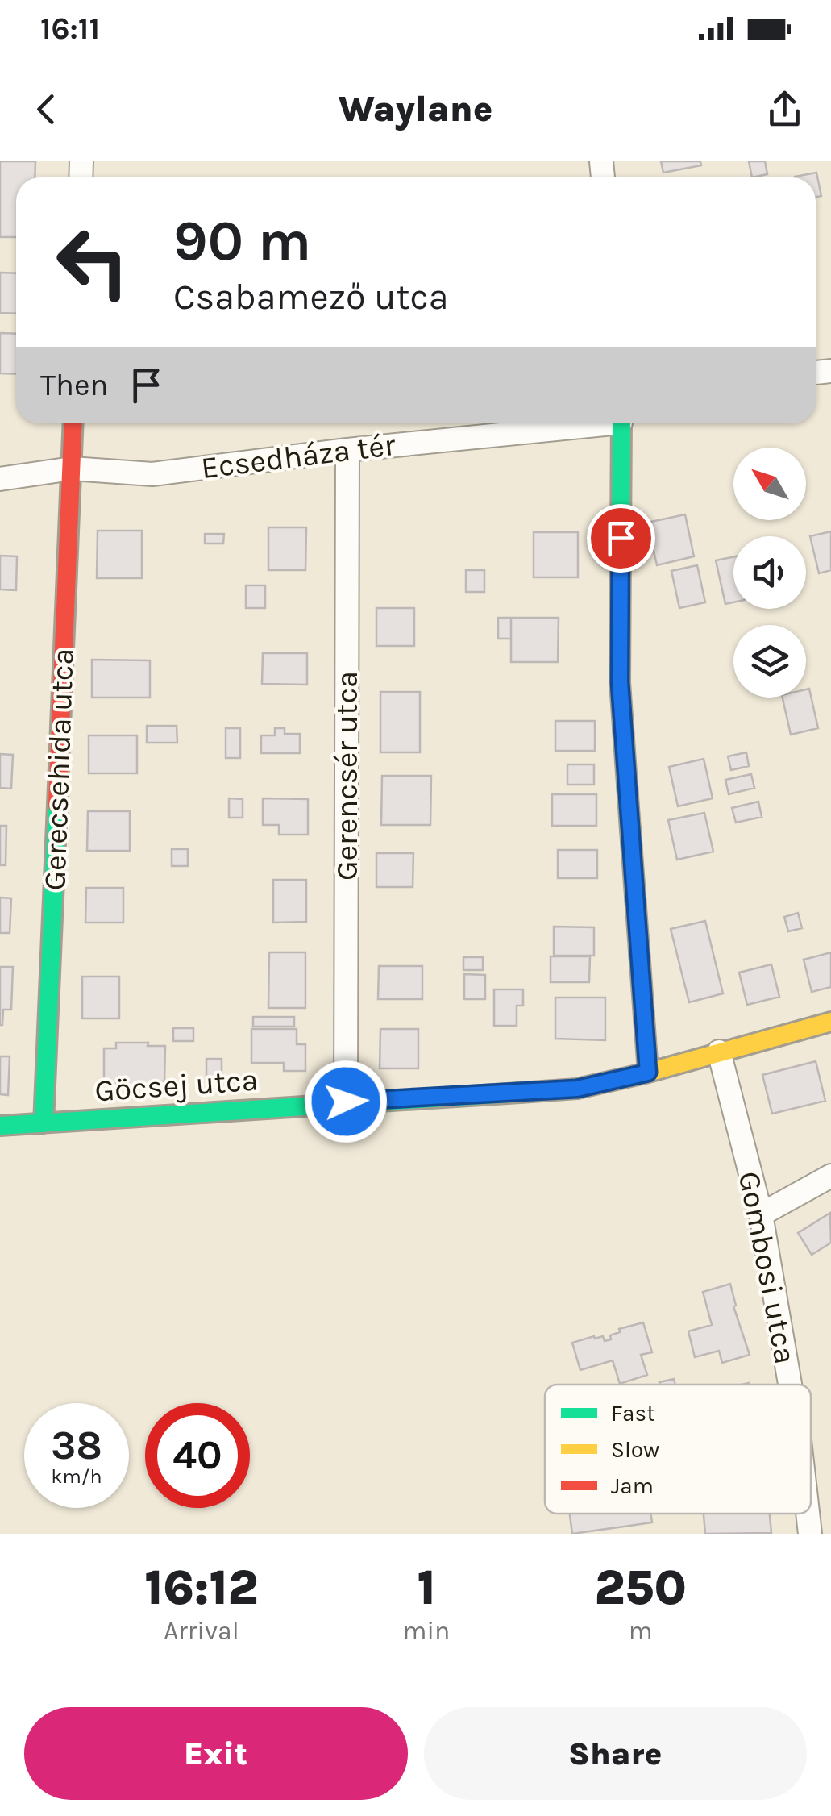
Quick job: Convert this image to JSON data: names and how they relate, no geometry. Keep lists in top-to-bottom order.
{
  "streets": {
    "street": [
      "Ecsedháza tér",
      "Gerecsehida utca",
      "Gerencsér utca",
      "Göcsej utca",
      "Gombosi utca"
    ]
  },
  "crossings": [
    ["Ecsedháza tér", "Gerecsehida utca"],
    ["Ecsedháza tér", "Gerencsér utca"],
    ["Gerecsehida utca", "Göcsej utca"],
    ["Gerencsér utca", "Göcsej utca"],
    ["Göcsej utca", "Gombosi utca"]
  ],
  "legend": ["Fast", "Slow", "Jam"],
  "north": "top left",
  "page": {
    "status": "16:11",
    "header": "Waylane",
    "turn": ["90 m", "Csabamező utca"],
    "then": "Then",
    "speed": "38 km/h",
    "limit": "40",
    "eta": [
      "16:12",
      "Arrival",
      "1",
      "min",
      "250",
      "m"
    ],
    "buttons": ["Exit", "Share"]
  }
}
